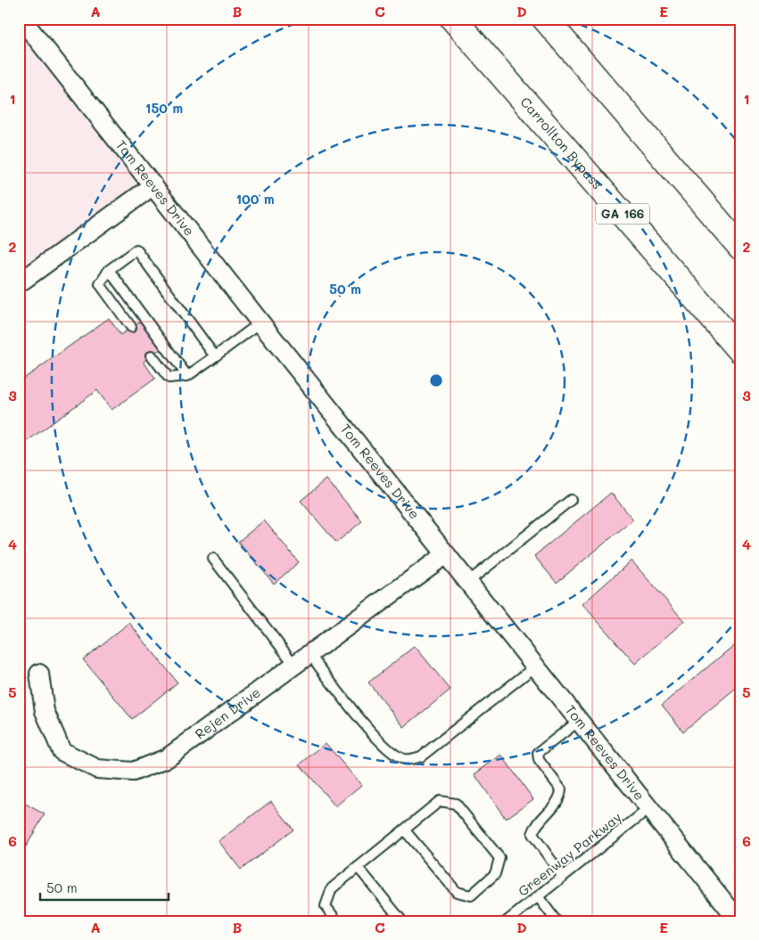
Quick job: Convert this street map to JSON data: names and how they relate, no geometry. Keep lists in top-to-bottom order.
{
  "streets": {
    "main road": ["Carrollton Bypass", "GA 166"],
    "street": ["Tom Reeves Drive", "Rejen Drive"],
    "lane": ["Greenway Parkway"]
  },
  "crossings": [
    ["Tom Reeves Drive", "Rejen Drive"],
    ["Tom Reeves Drive", "Greenway Parkway"]
  ],
  "scale_bar": "50 m",
  "grid": {
    "columns": [
      "A",
      "B",
      "C",
      "D",
      "E"
    ],
    "rows": [
      "1",
      "2",
      "3",
      "4",
      "5",
      "6"
    ]
  },
  "rings": ["150 m", "100 m", "50 m"]
}
